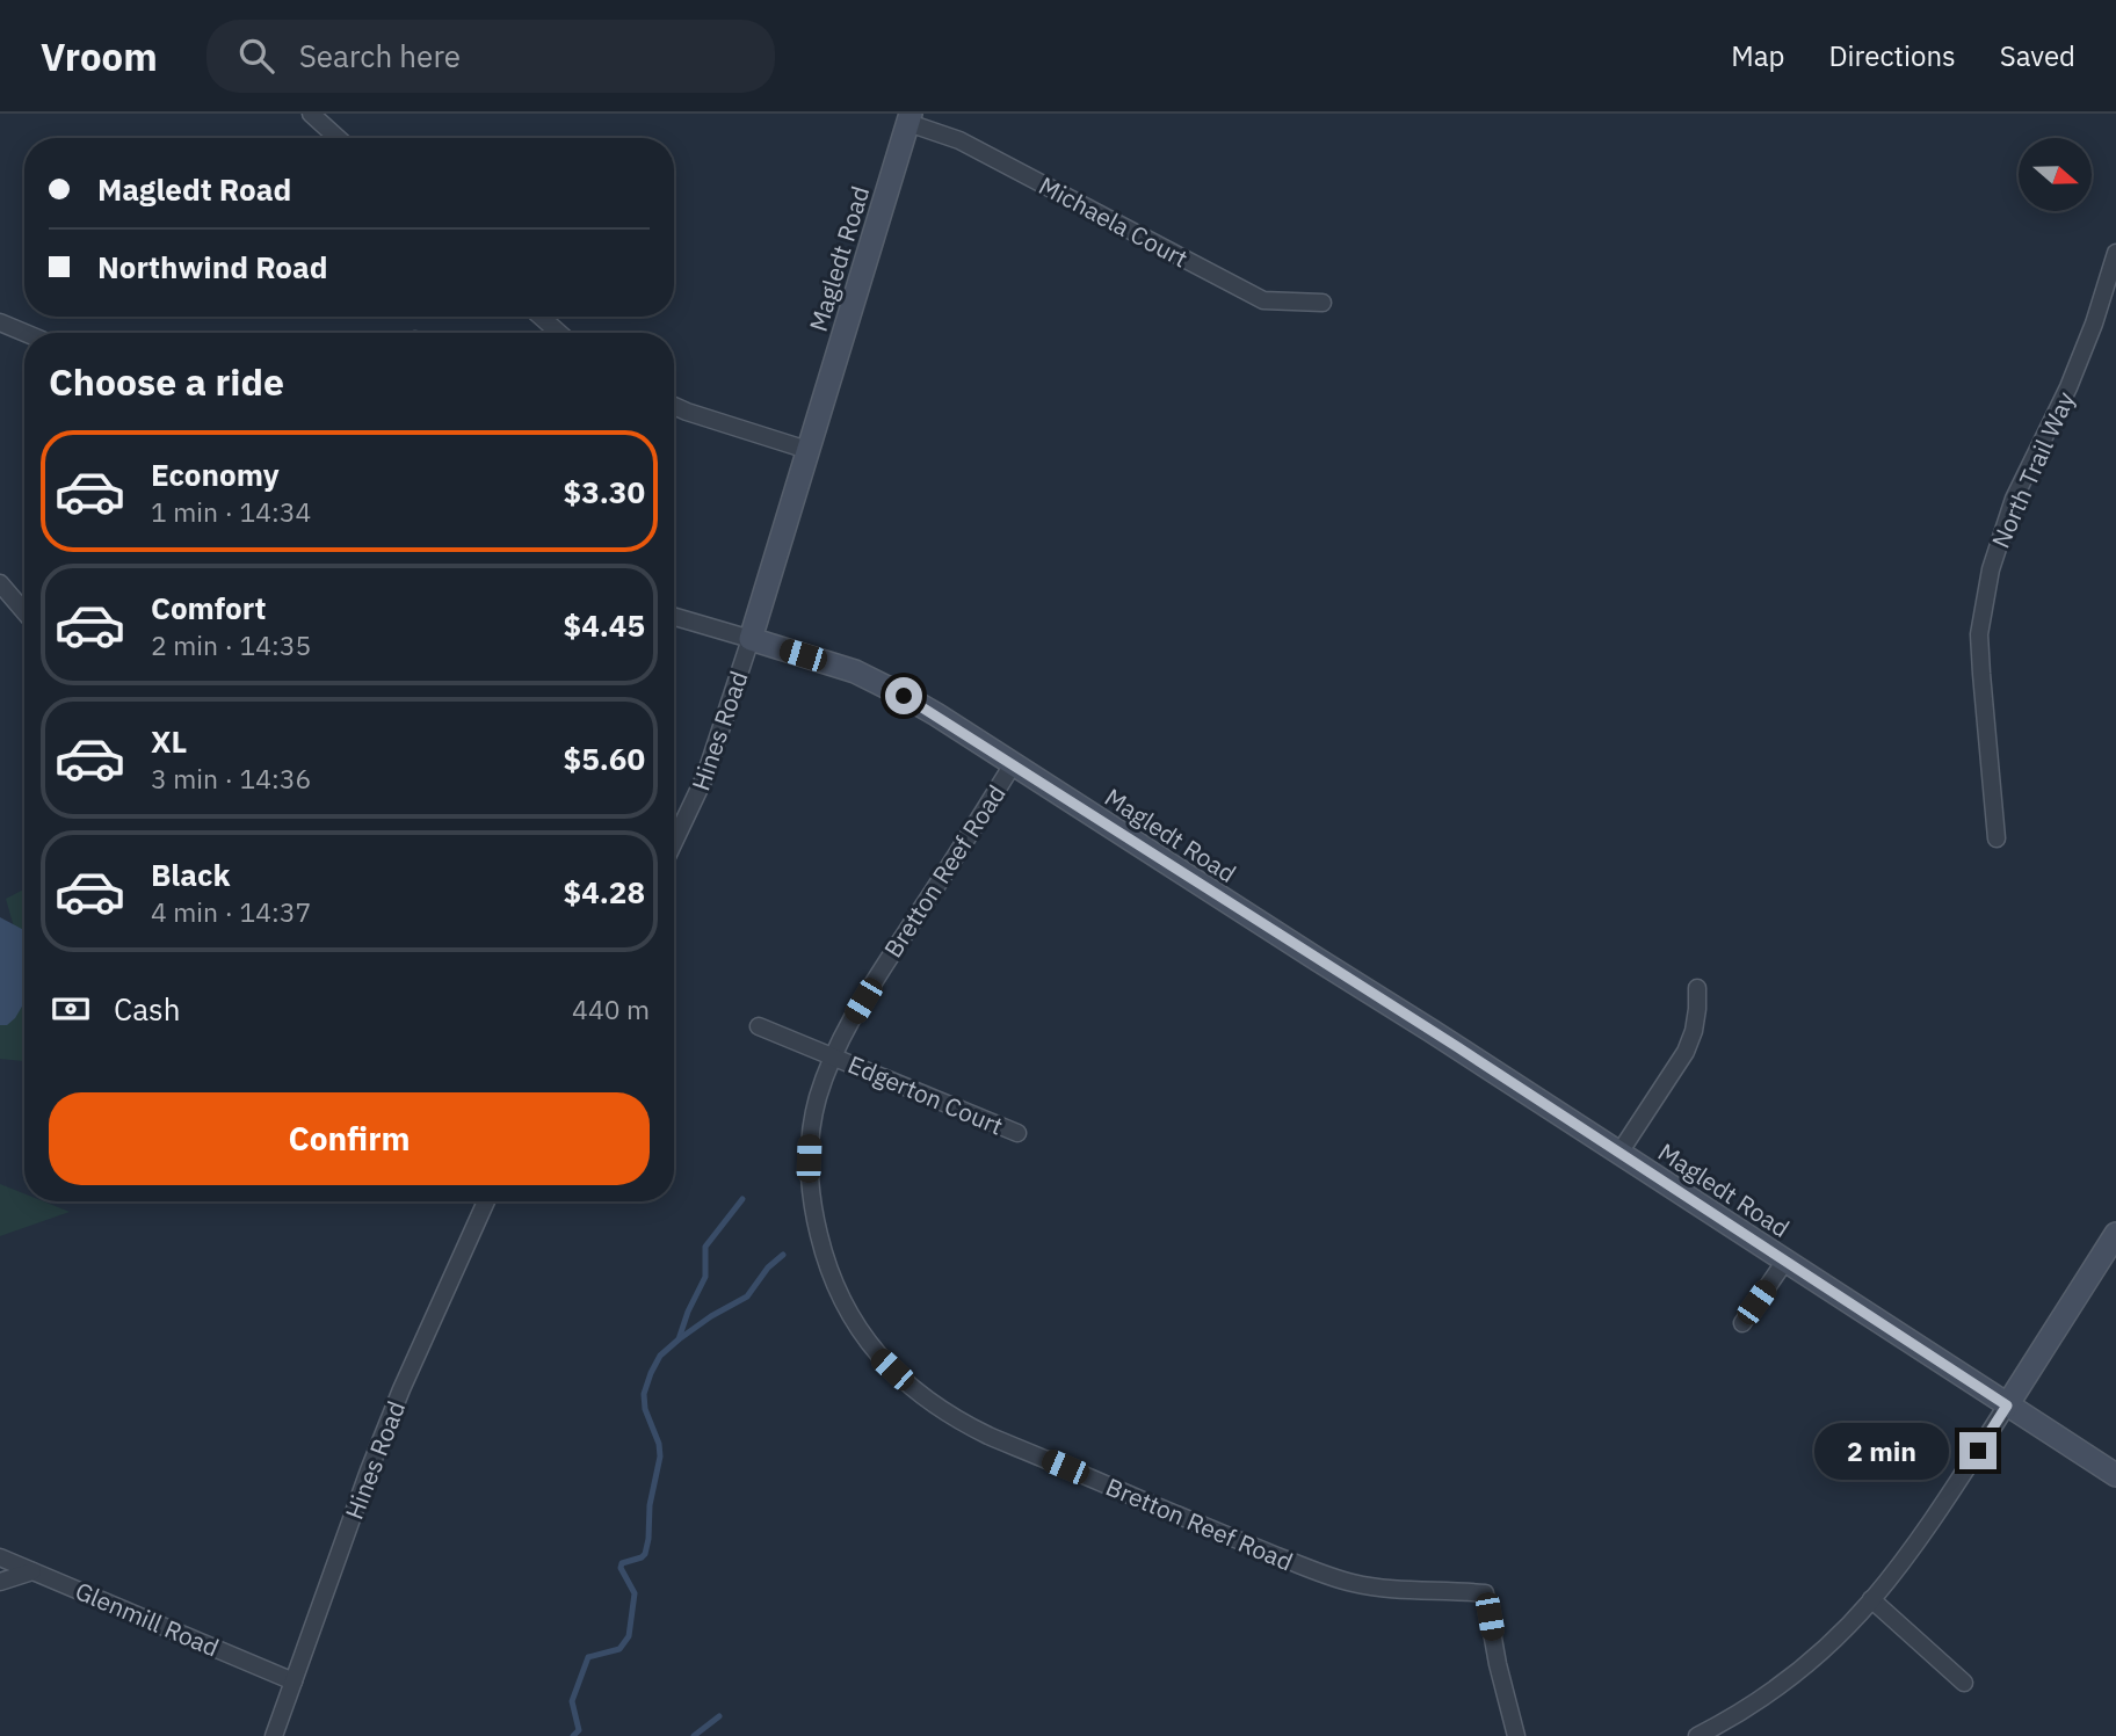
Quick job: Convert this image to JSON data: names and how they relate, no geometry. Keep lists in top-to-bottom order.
{
  "streets": {
    "street": [
      "Michaela Court",
      "Magledt Road",
      "North Trail Way",
      "Hines Road",
      "Bretton Reef Road",
      "Edgerton Court",
      "Glenmill Road"
    ]
  },
  "crossings": [
    ["Michaela Court", "Magledt Road"],
    ["Magledt Road", "Hines Road"],
    ["Magledt Road", "Bretton Reef Road"],
    ["Hines Road", "Glenmill Road"],
    ["Bretton Reef Road", "Edgerton Court"]
  ],
  "north": "right",
  "page": {
    "header": "Vroom",
    "search": "Search here",
    "nav": ["Map", "Directions", "Saved"],
    "banner": ["Magledt Road", "Northwind Road"],
    "heading": "Choose a ride",
    "list": [
      {
        "name": "Economy",
        "note": "1 min · 14:34",
        "value": "$3.30"
      },
      {
        "name": "Comfort",
        "note": "2 min · 14:35",
        "value": "$4.45"
      },
      {
        "name": "XL",
        "note": "3 min · 14:36",
        "value": "$5.60"
      },
      {
        "name": "Black",
        "note": "4 min · 14:37",
        "value": "$4.28"
      }
    ],
    "pay": ["Cash", "440 m"],
    "buttons": "Confirm",
    "bubble": "2 min"
  }
}
